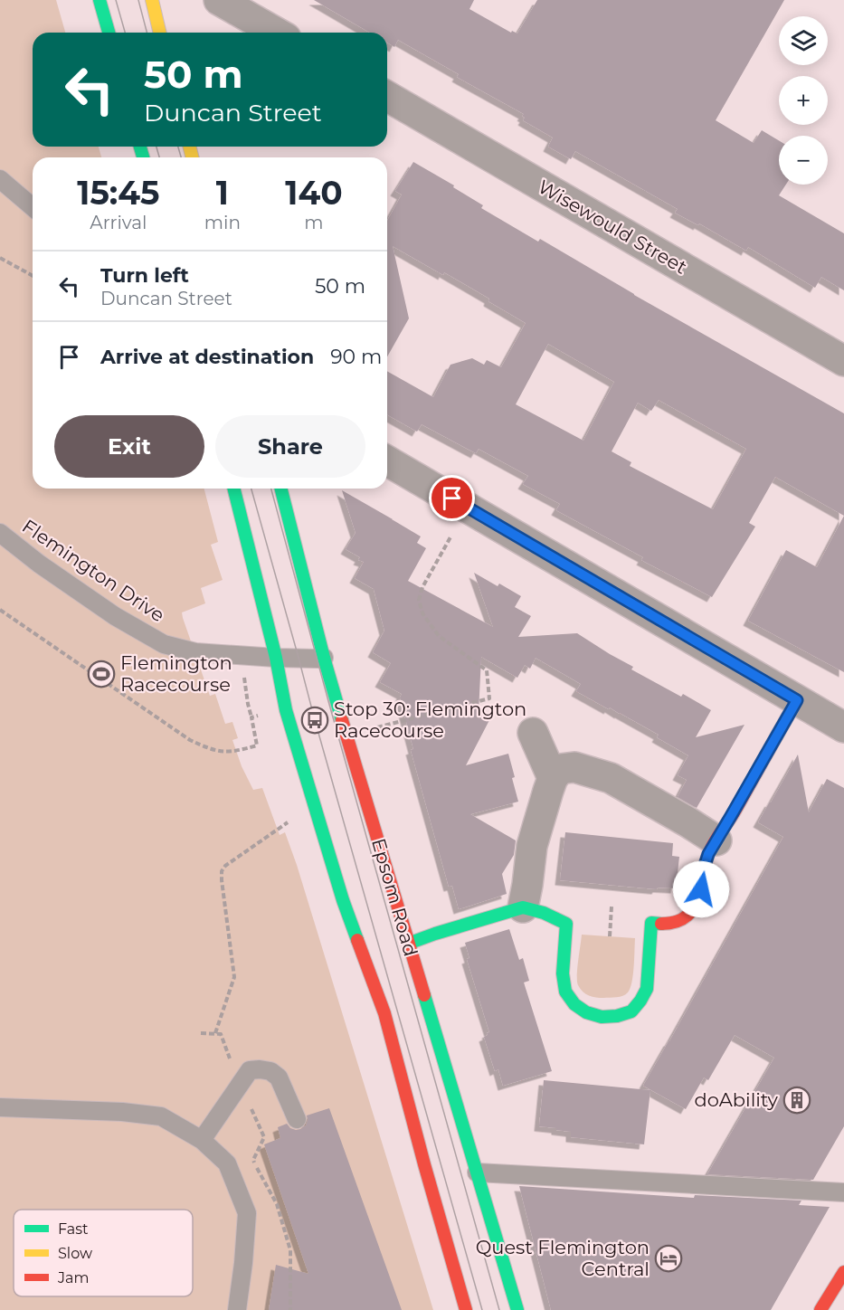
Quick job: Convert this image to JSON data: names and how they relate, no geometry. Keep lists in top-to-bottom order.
{
  "streets": {
    "main road": ["Epsom Road"],
    "street": ["Wisewould Street"],
    "lane": ["Flemington Drive"]
  },
  "crossings": [
    ["Flemington Drive", "Epsom Road"]
  ],
  "places": {
    "sports": ["Flemington Racecourse"],
    "bus stop": ["Stop 30: Flemington Racecourse"],
    "building": ["doAbility"],
    "hotel": ["Quest Flemington Central"]
  },
  "legend": ["Fast", "Slow", "Jam"],
  "page": {
    "map_buttons": ["+", "−"],
    "turn": ["50 m", "Duncan Street"],
    "eta": [
      "15:45",
      "Arrival",
      "1",
      "min",
      "140",
      "m"
    ],
    "list": [
      {
        "name": "Turn left",
        "note": "Duncan Street",
        "value": "50 m"
      },
      {
        "name": "Arrive at destination",
        "value": "90 m"
      }
    ],
    "buttons": ["Exit", "Share"]
  }
}
